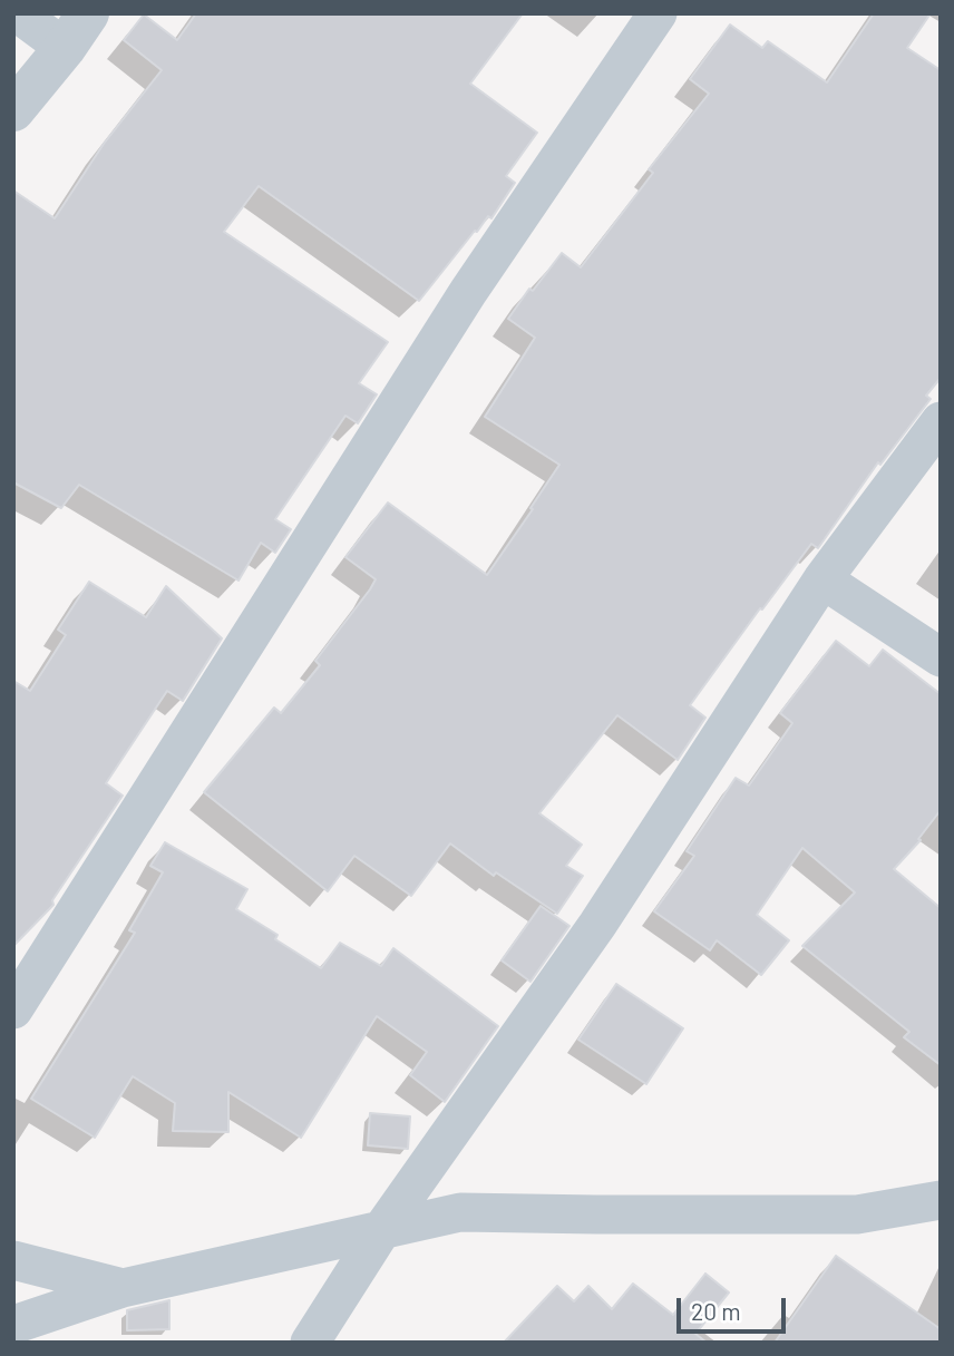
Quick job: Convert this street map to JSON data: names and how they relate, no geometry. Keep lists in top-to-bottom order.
{
  "scale_bar": "20 m"
}
